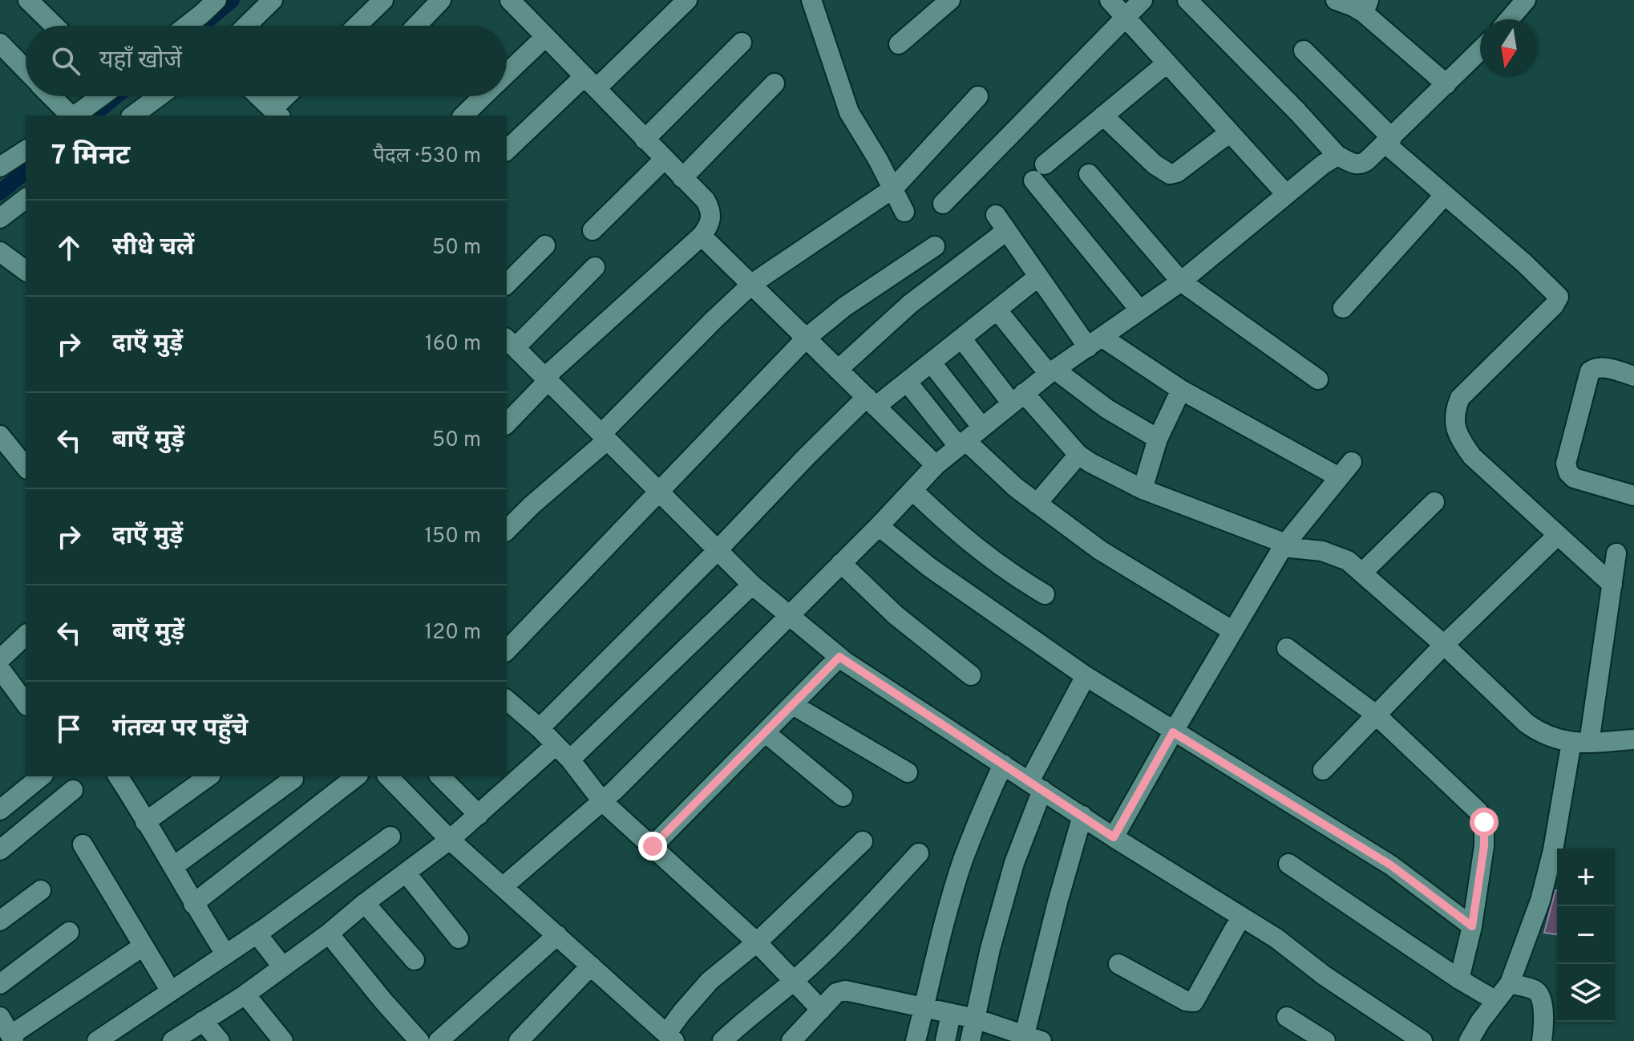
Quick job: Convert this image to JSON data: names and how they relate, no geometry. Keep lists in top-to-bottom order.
{
  "north": "bottom",
  "page": {
    "search": "यहाँ खोजें",
    "heading": ["7 मिनट", "पैदल · 530 m"],
    "list": [
      ["सीधे चलें", "50 m"],
      ["दाएँ मुड़ें", "160 m"],
      ["बाएँ मुड़ें", "50 m"],
      ["दाएँ मुड़ें", "150 m"],
      ["बाएँ मुड़ें", "120 m"],
      "गंतव्य पर पहुँचे"
    ],
    "map_buttons": ["+", "−"]
  }
}
